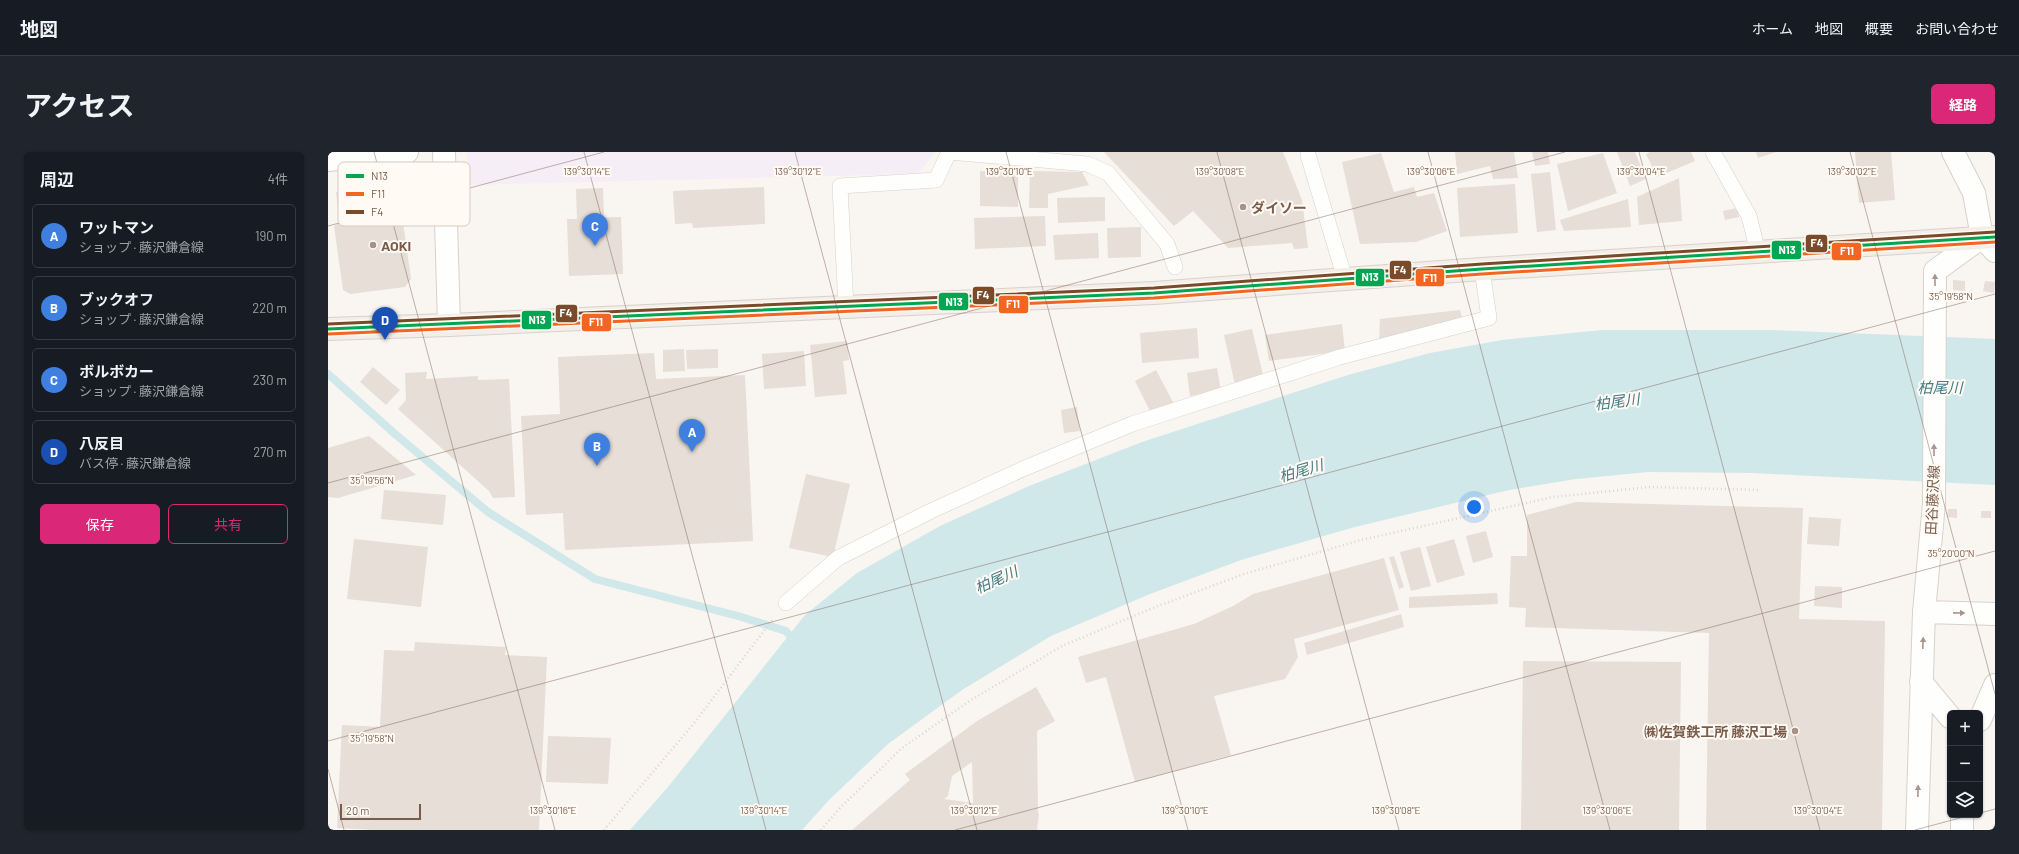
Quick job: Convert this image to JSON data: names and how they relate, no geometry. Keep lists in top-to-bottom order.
{
  "streets": {
    "main road": ["田谷藤沢線"]
  },
  "one_way": ["田谷藤沢線"],
  "water": ["柏尾川"],
  "places": ["ダイソー", "AOKI", "㈱佐賀鉄工所 藤沢工場"],
  "lines": ["transit line F4", "transit line N13", "transit line F11"],
  "legend": ["N13", "F11", "F4"],
  "scale_bar": "20 m",
  "page": {
    "header": "地図",
    "nav": [
      "ホーム",
      "地図",
      "概要",
      "お問い合わせ"
    ],
    "title": "アクセス",
    "buttons": [
      "経路",
      ["保存", "共有"]
    ],
    "heading": ["周辺", "4件"],
    "list": [
      {
        "mark": "A",
        "name": "ワットマン",
        "note": "ショップ · 藤沢鎌倉線",
        "value": "190 m"
      },
      {
        "mark": "B",
        "name": "ブックオフ",
        "note": "ショップ · 藤沢鎌倉線",
        "value": "220 m"
      },
      {
        "mark": "C",
        "name": "ボルボカー",
        "note": "ショップ · 藤沢鎌倉線",
        "value": "230 m"
      },
      {
        "mark": "D",
        "name": "八反目",
        "note": "バス停 · 藤沢鎌倉線",
        "value": "270 m"
      }
    ],
    "pins": [
      "C",
      "D",
      "A",
      "B"
    ],
    "map_buttons": ["+", "−"],
    "scale": "20 m"
  },
  "coordinates": [
    "139°30'14\"E",
    "139°30'12\"E",
    "139°30'10\"E",
    "139°30'08\"E",
    "139°30'06\"E",
    "139°30'04\"E",
    "139°30'02\"E",
    "35°19'58\"N",
    "35°19'56\"N",
    "35°20'00\"N",
    "139°30'16\"E"
  ]
}
